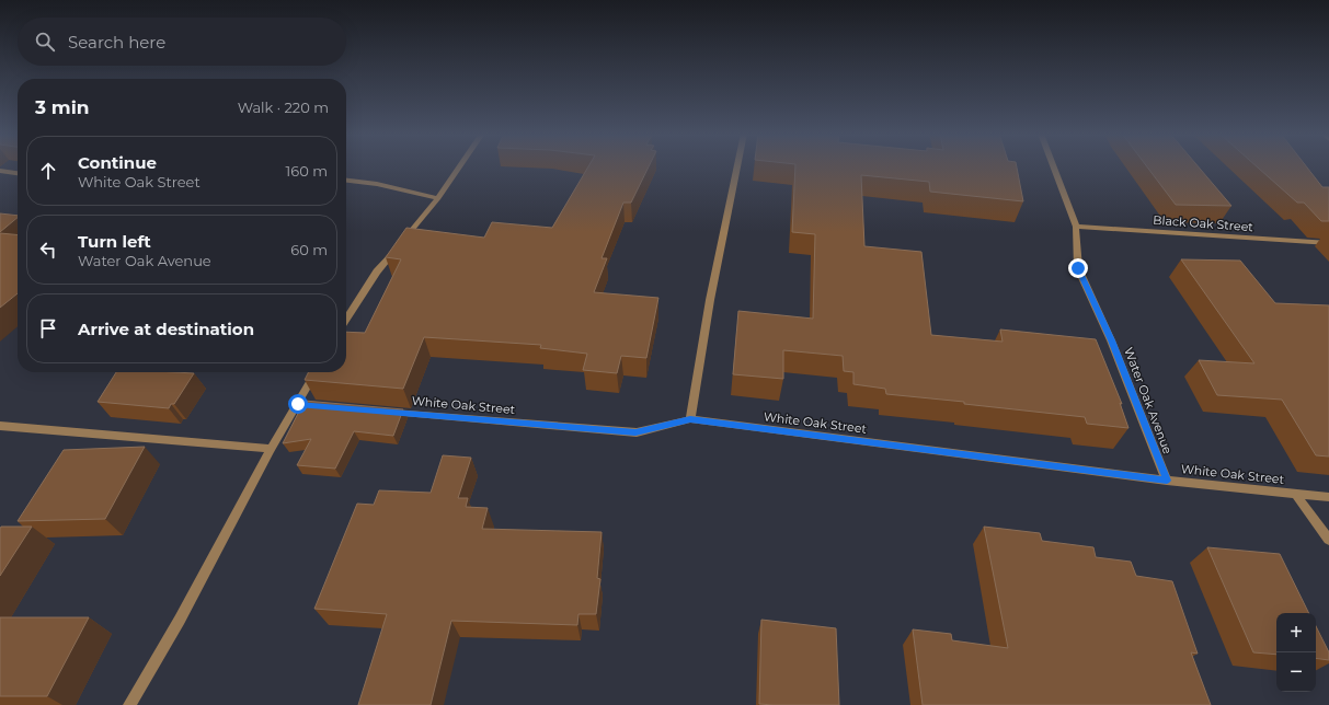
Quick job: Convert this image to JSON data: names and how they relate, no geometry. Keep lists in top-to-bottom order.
{
  "streets": {
    "street": ["Black Oak Street", "Water Oak Avenue", "White Oak Street"]
  },
  "crossings": [
    ["Black Oak Street", "Water Oak Avenue"],
    ["Water Oak Avenue", "White Oak Street"]
  ],
  "page": {
    "search": "Search here",
    "heading": ["3 min", "Walk · 220 m"],
    "list": [
      ["Continue", "White Oak Street", "160 m"],
      ["Turn left", "Water Oak Avenue", "60 m"],
      "Arrive at destination"
    ],
    "map_buttons": ["+", "−"]
  }
}
